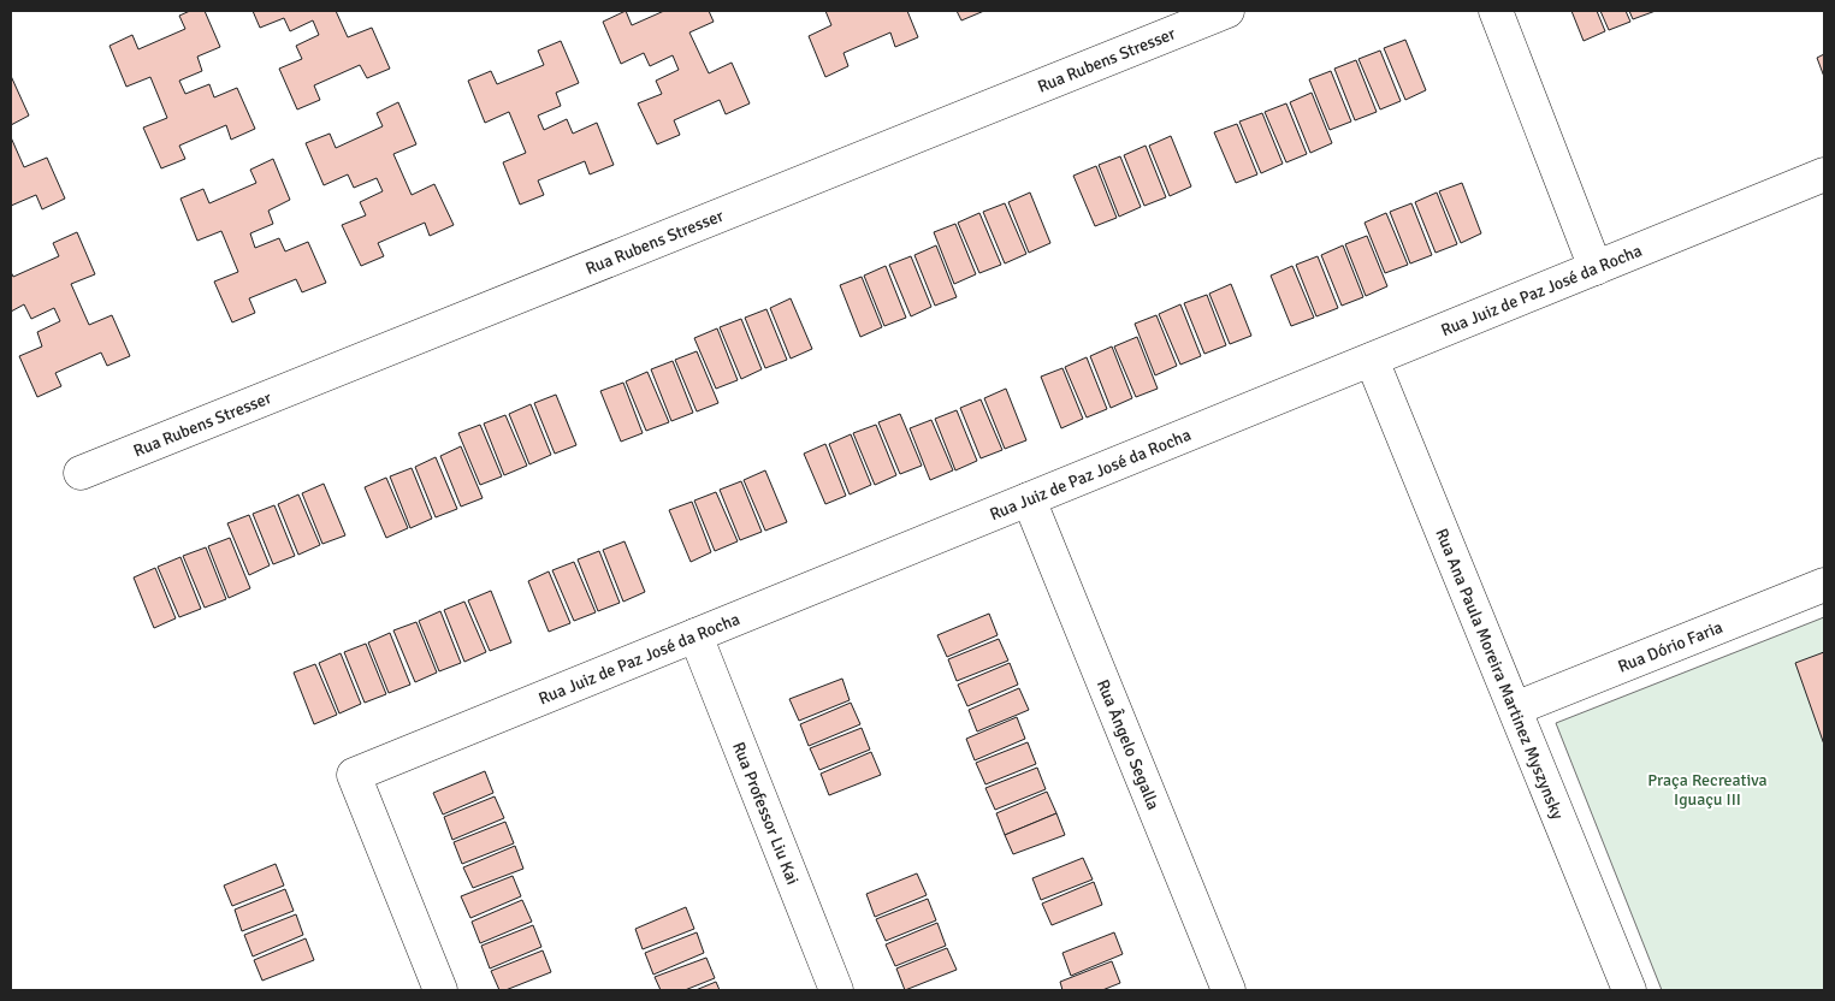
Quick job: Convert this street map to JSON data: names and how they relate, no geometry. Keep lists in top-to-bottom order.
{
  "streets": {
    "street": [
      "Rua Rubens Stresser",
      "Rua Juiz de Paz José da Rocha",
      "Rua Dório Faria",
      "Rua Ana Paula Moreira Martinez Myszynsky",
      "Rua Ângelo Segalla",
      "Rua Professor Liu Kai"
    ]
  },
  "crossings": [
    ["Rua Juiz de Paz José da Rocha", "Rua Ana Paula Moreira Martinez Myszynsky"],
    ["Rua Juiz de Paz José da Rocha", "Rua Ângelo Segalla"],
    ["Rua Juiz de Paz José da Rocha", "Rua Professor Liu Kai"],
    ["Rua Dório Faria", "Rua Ana Paula Moreira Martinez Myszynsky"]
  ],
  "parks": ["Praça Recreativa Iguaçu III"]
}
